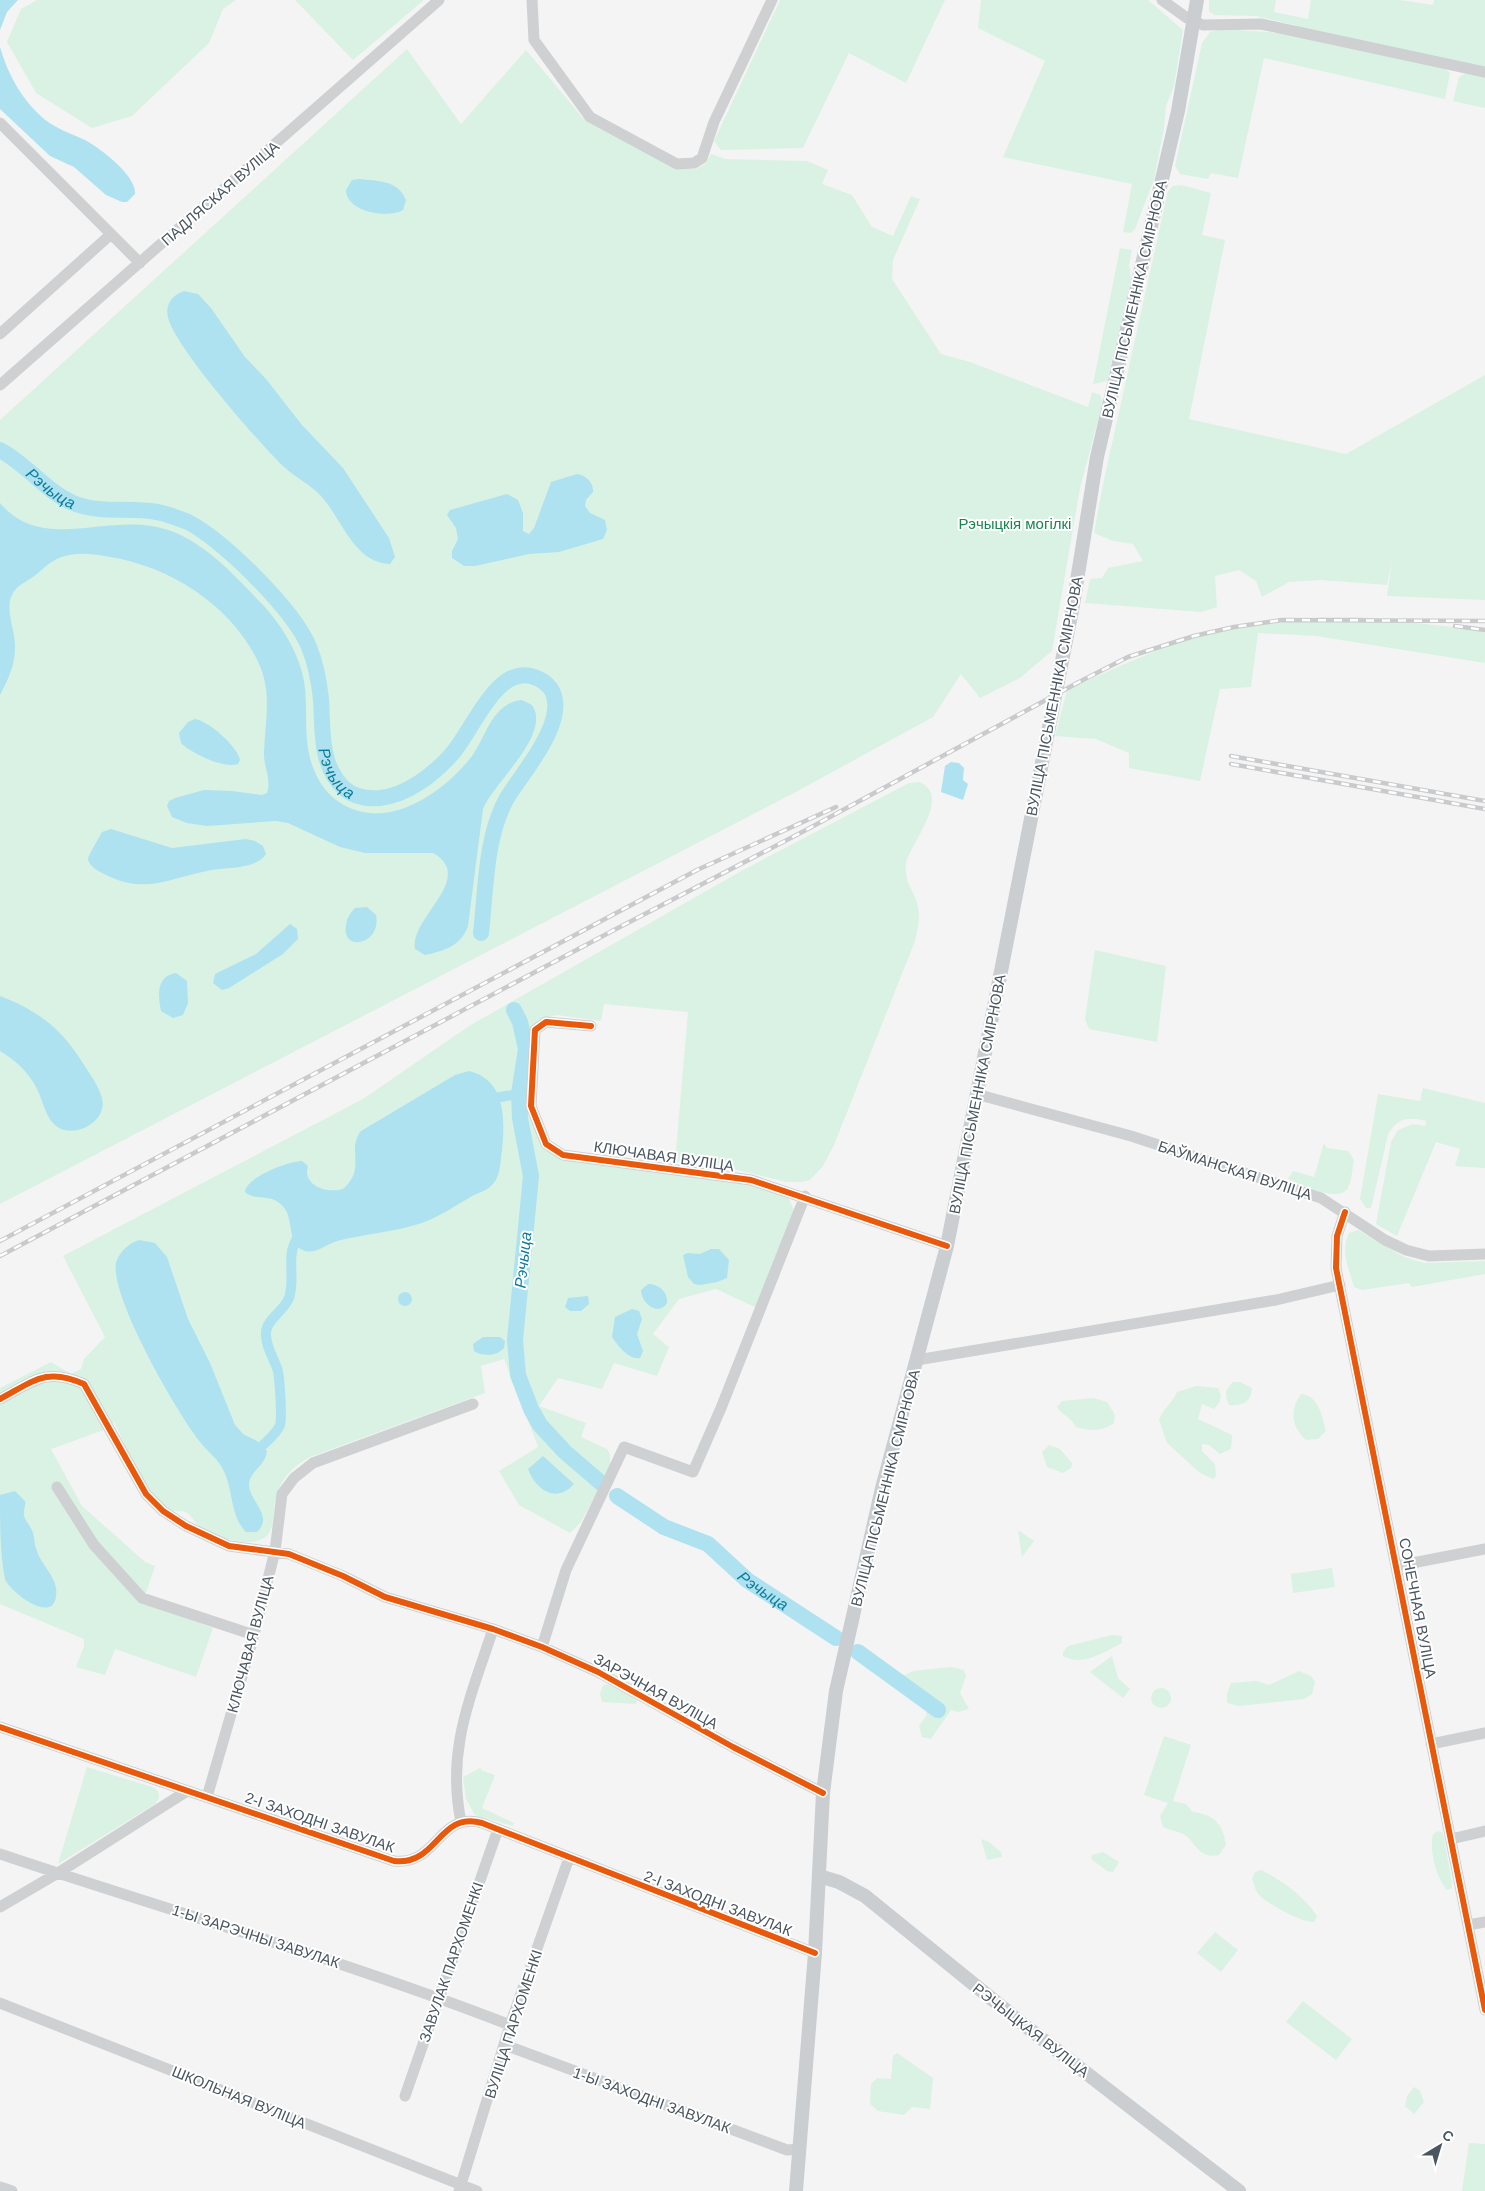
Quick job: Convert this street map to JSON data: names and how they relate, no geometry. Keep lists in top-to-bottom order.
{
  "streets": {
    "main road": ["ВУЛІЦА ПІСЬМЕННІКА СМІРНОВА", "РЭЧЫЦКАЯ ВУЛІЦА"],
    "street": [
      "ПАДЛЯСКАЯ ВУЛІЦА",
      "КЛЮЧАВАЯ ВУЛІЦА",
      "БАЎМАНСКАЯ ВУЛІЦА",
      "СОНЕЧНАЯ ВУЛІЦА",
      "ЗАРЭЧНАЯ ВУЛІЦА",
      "2-І ЗАХОДНІ ЗАВУЛАК",
      "1-Ы ЗАРЭЧНЫ ЗАВУЛАК",
      "ЗАВУЛАК ПАРХОМЕНКІ",
      "ВУЛІЦА ПАРХОМЕНКІ",
      "ШКОЛЬНАЯ ВУЛІЦА",
      "1-Ы ЗАХОДНІ ЗАВУЛАК"
    ]
  },
  "crossings": [
    ["ВУЛІЦА ПІСЬМЕННІКА СМІРНОВА", "КЛЮЧАВАЯ ВУЛІЦА"],
    ["ВУЛІЦА ПІСЬМЕННІКА СМІРНОВА", "БАЎМАНСКАЯ ВУЛІЦА"],
    ["ВУЛІЦА ПІСЬМЕННІКА СМІРНОВА", "ЗАРЭЧНАЯ ВУЛІЦА"],
    ["ВУЛІЦА ПІСЬМЕННІКА СМІРНОВА", "2-І ЗАХОДНІ ЗАВУЛАК"],
    ["ВУЛІЦА ПІСЬМЕННІКА СМІРНОВА", "РЭЧЫЦКАЯ ВУЛІЦА"],
    ["ВУЛІЦА ПІСЬМЕННІКА СМІРНОВА", "1-Ы ЗАХОДНІ ЗАВУЛАК"],
    ["КЛЮЧАВАЯ ВУЛІЦА", "ЗАРЭЧНАЯ ВУЛІЦА"],
    ["КЛЮЧАВАЯ ВУЛІЦА", "2-І ЗАХОДНІ ЗАВУЛАК"],
    ["БАЎМАНСКАЯ ВУЛІЦА", "СОНЕЧНАЯ ВУЛІЦА"],
    ["2-І ЗАХОДНІ ЗАВУЛАК", "ЗАВУЛАК ПАРХОМЕНКІ"],
    ["2-І ЗАХОДНІ ЗАВУЛАК", "ВУЛІЦА ПАРХОМЕНКІ"],
    ["1-Ы ЗАРЭЧНЫ ЗАВУЛАК", "ЗАВУЛАК ПАРХОМЕНКІ"],
    ["1-Ы ЗАРЭЧНЫ ЗАВУЛАК", "ВУЛІЦА ПАРХОМЕНКІ"],
    ["ВУЛІЦА ПАРХОМЕНКІ", "ШКОЛЬНАЯ ВУЛІЦА"],
    ["ВУЛІЦА ПАРХОМЕНКІ", "1-Ы ЗАХОДНІ ЗАВУЛАК"]
  ],
  "water": ["Рэчыца"],
  "parks": ["Рэчыцкія могілкі"],
  "north": "top right"
}
